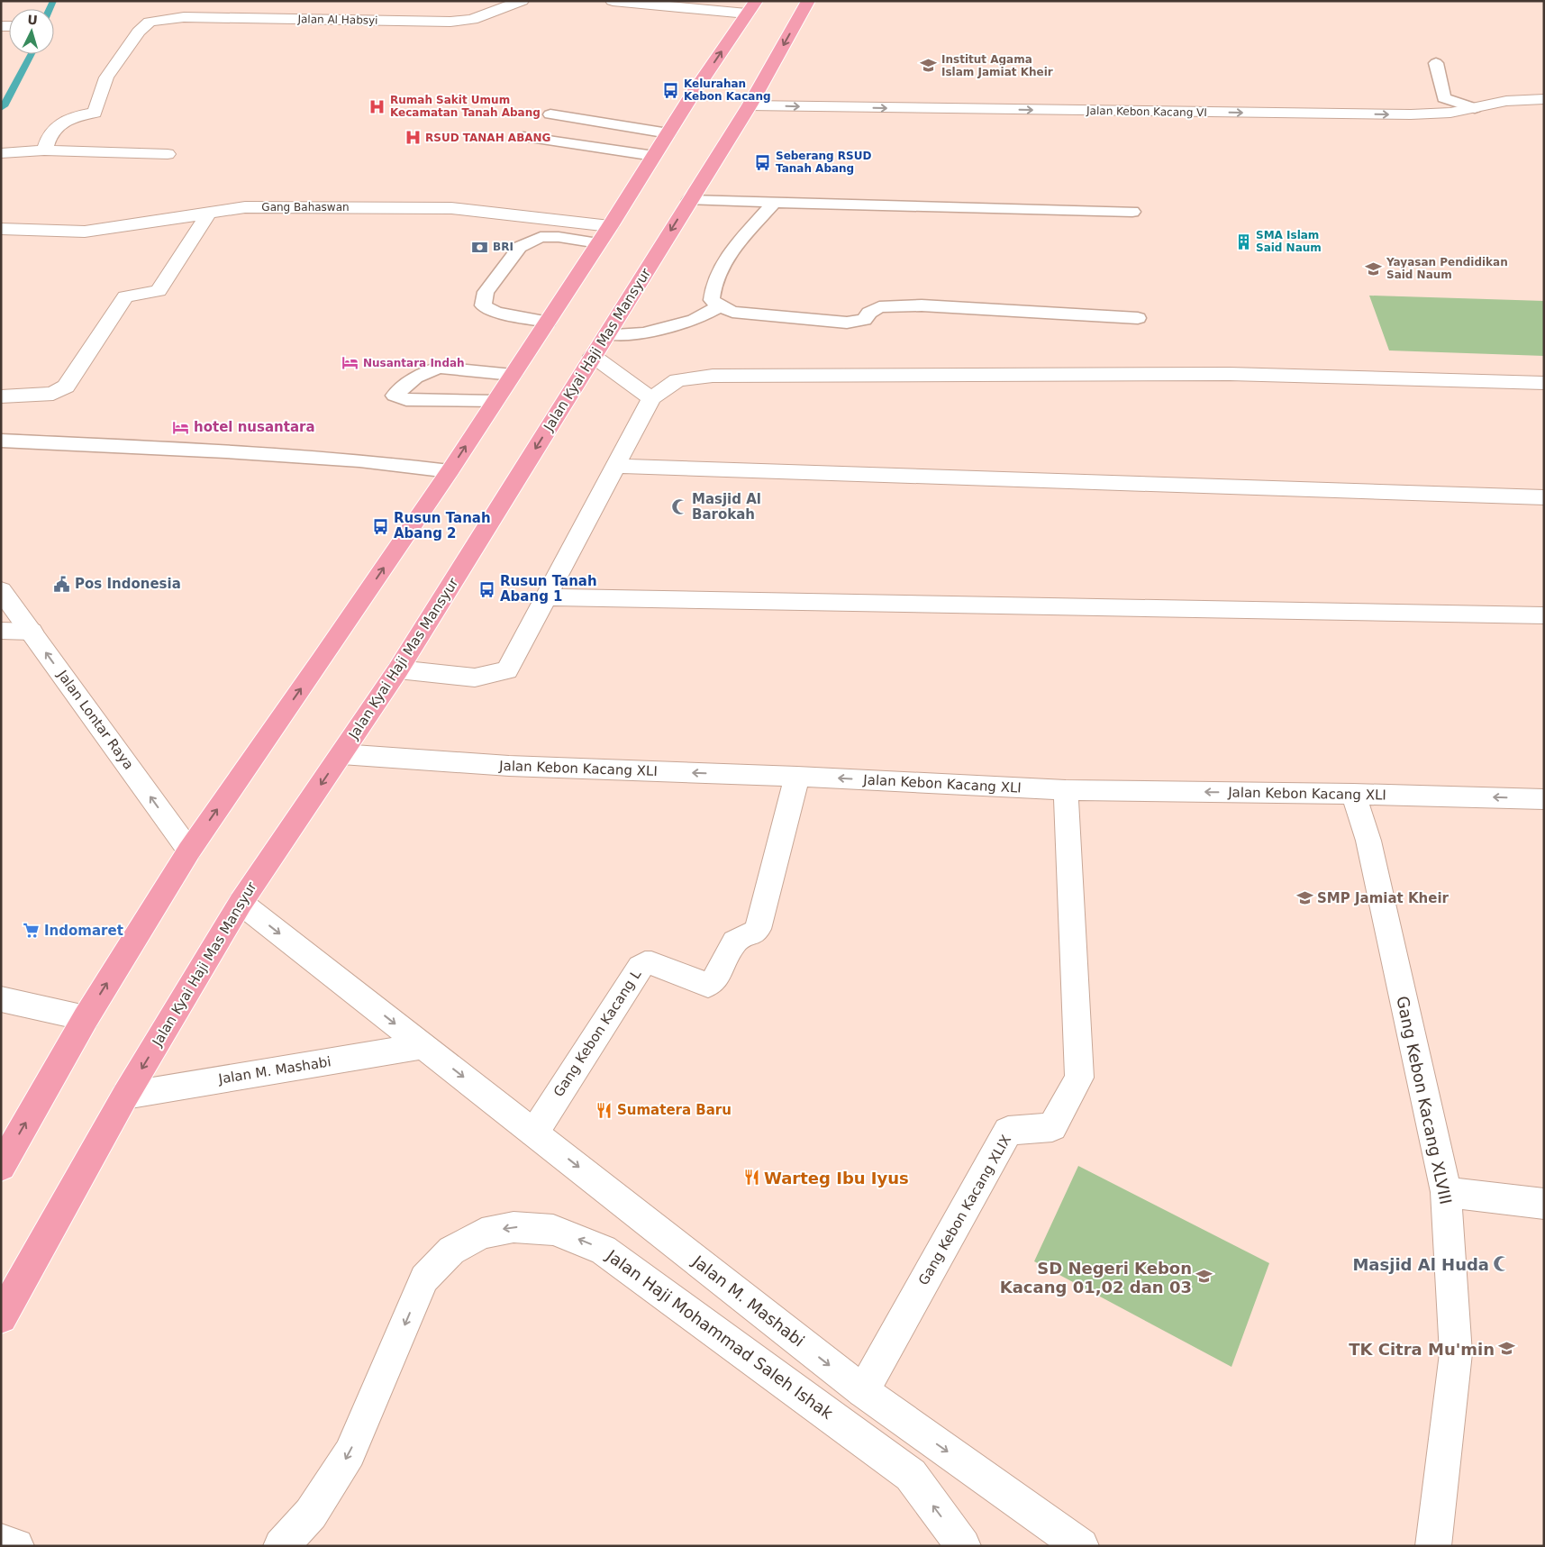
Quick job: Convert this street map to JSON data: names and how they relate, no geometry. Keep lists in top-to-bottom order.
{
  "streets": {
    "main road": ["Jalan Kyai Haji Mas Mansyur"],
    "street": [
      "Jalan Al Habsyi",
      "Jalan Kebon Kacang VI",
      "Gang Bahaswan",
      "Jalan Lontar Raya",
      "Jalan Kebon Kacang XLI",
      "Gang Kebon Kacang L",
      "Jalan M. Mashabi",
      "Gang Kebon Kacang XLVIII",
      "Gang Kebon Kacang XLIX",
      "Jalan Haji Mohammad Saleh Ishak"
    ]
  },
  "crossings": [
    ["Jalan Kebon Kacang VI", "Jalan Kyai Haji Mas Mansyur"],
    ["Jalan Kyai Haji Mas Mansyur", "Jalan Kebon Kacang XLI"],
    ["Jalan Kyai Haji Mas Mansyur", "Jalan M. Mashabi"],
    ["Jalan Kebon Kacang XLI", "Gang Kebon Kacang L"],
    ["Jalan Kebon Kacang XLI", "Gang Kebon Kacang XLVIII"],
    ["Jalan Kebon Kacang XLI", "Gang Kebon Kacang XLIX"],
    ["Gang Kebon Kacang L", "Jalan M. Mashabi"],
    ["Jalan M. Mashabi", "Gang Kebon Kacang XLIX"]
  ],
  "one_way": ["Jalan Kebon Kacang VI", "Jalan Lontar Raya", "Jalan M. Mashabi"],
  "places": {
    "school or university": [
      "Institut Agama Islam Jamiat Kheir",
      "Yayasan Pendidikan Said Naum",
      "SMP Jamiat Kheir",
      "SD Negeri Kebon Kacang 01,02 dan 03",
      "TK Citra Mu'min"
    ],
    "bus stop": [
      "Kelurahan Kebon Kacang",
      "Seberang RSUD Tanah Abang",
      "Rusun Tanah Abang 2",
      "Rusun Tanah Abang 1"
    ],
    "hospital": ["Rumah Sakit Umum Kecamatan Tanah Abang", "RSUD TANAH ABANG"],
    "building": ["SMA Islam Said Naum"],
    "bank": ["BRI"],
    "hotel": ["Nusantara Indah", "hotel nusantara"],
    "mosque": ["Masjid Al Barokah", "Masjid Al Huda"],
    "public building": ["Pos Indonesia"],
    "supermarket": ["Indomaret"],
    "restaurant": ["Sumatera Baru", "Warteg Ibu Iyus"]
  },
  "north": "top"
}
